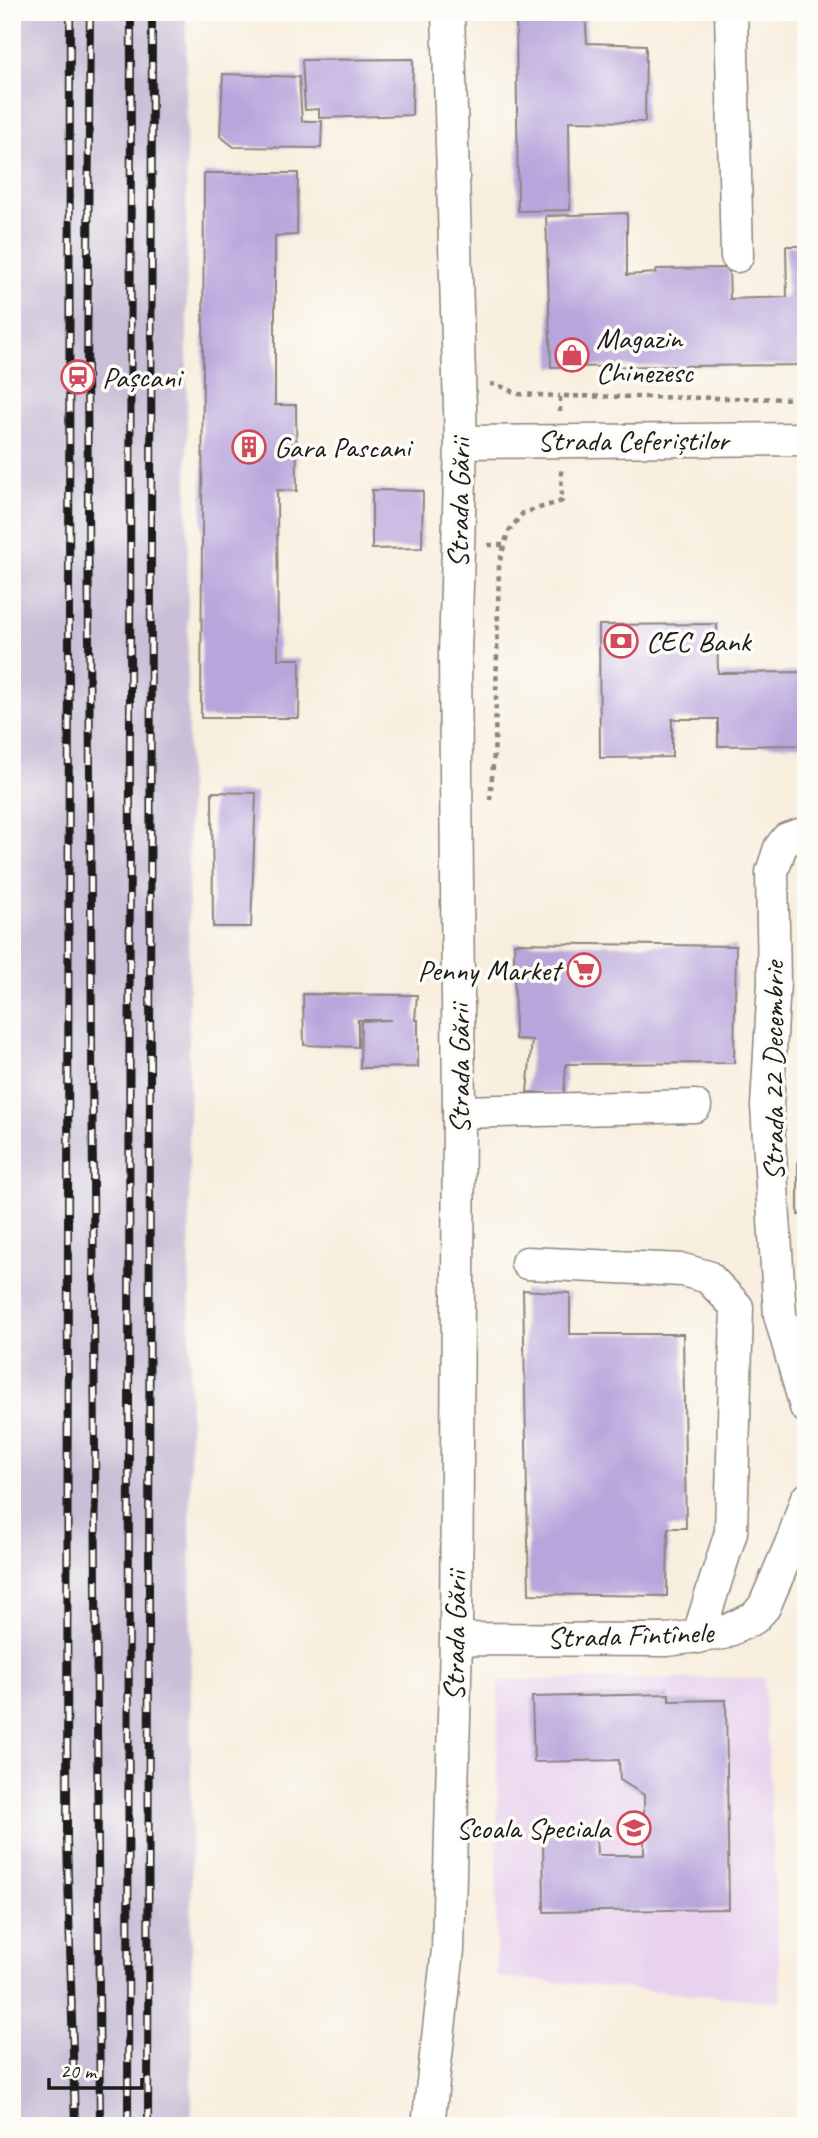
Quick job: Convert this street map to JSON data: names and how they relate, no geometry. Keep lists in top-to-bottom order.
{
  "streets": {
    "street": [
      "Strada Ceferiștilor",
      "Strada Gării",
      "Strada 22 Decembrie",
      "Strada Fîntînele"
    ]
  },
  "crossings": [
    ["Strada Ceferiștilor", "Strada Gării"],
    ["Strada Gării", "Strada Fîntînele"]
  ],
  "places": {
    "shop": ["Magazin Chinezesc"],
    "station": ["Pașcani"],
    "building": ["Gara Pascani"],
    "bank": ["CEC Bank"],
    "supermarket": ["Penny Market"],
    "school or university": ["Scoala Speciala"]
  },
  "scale_bar": "20 m"
}
